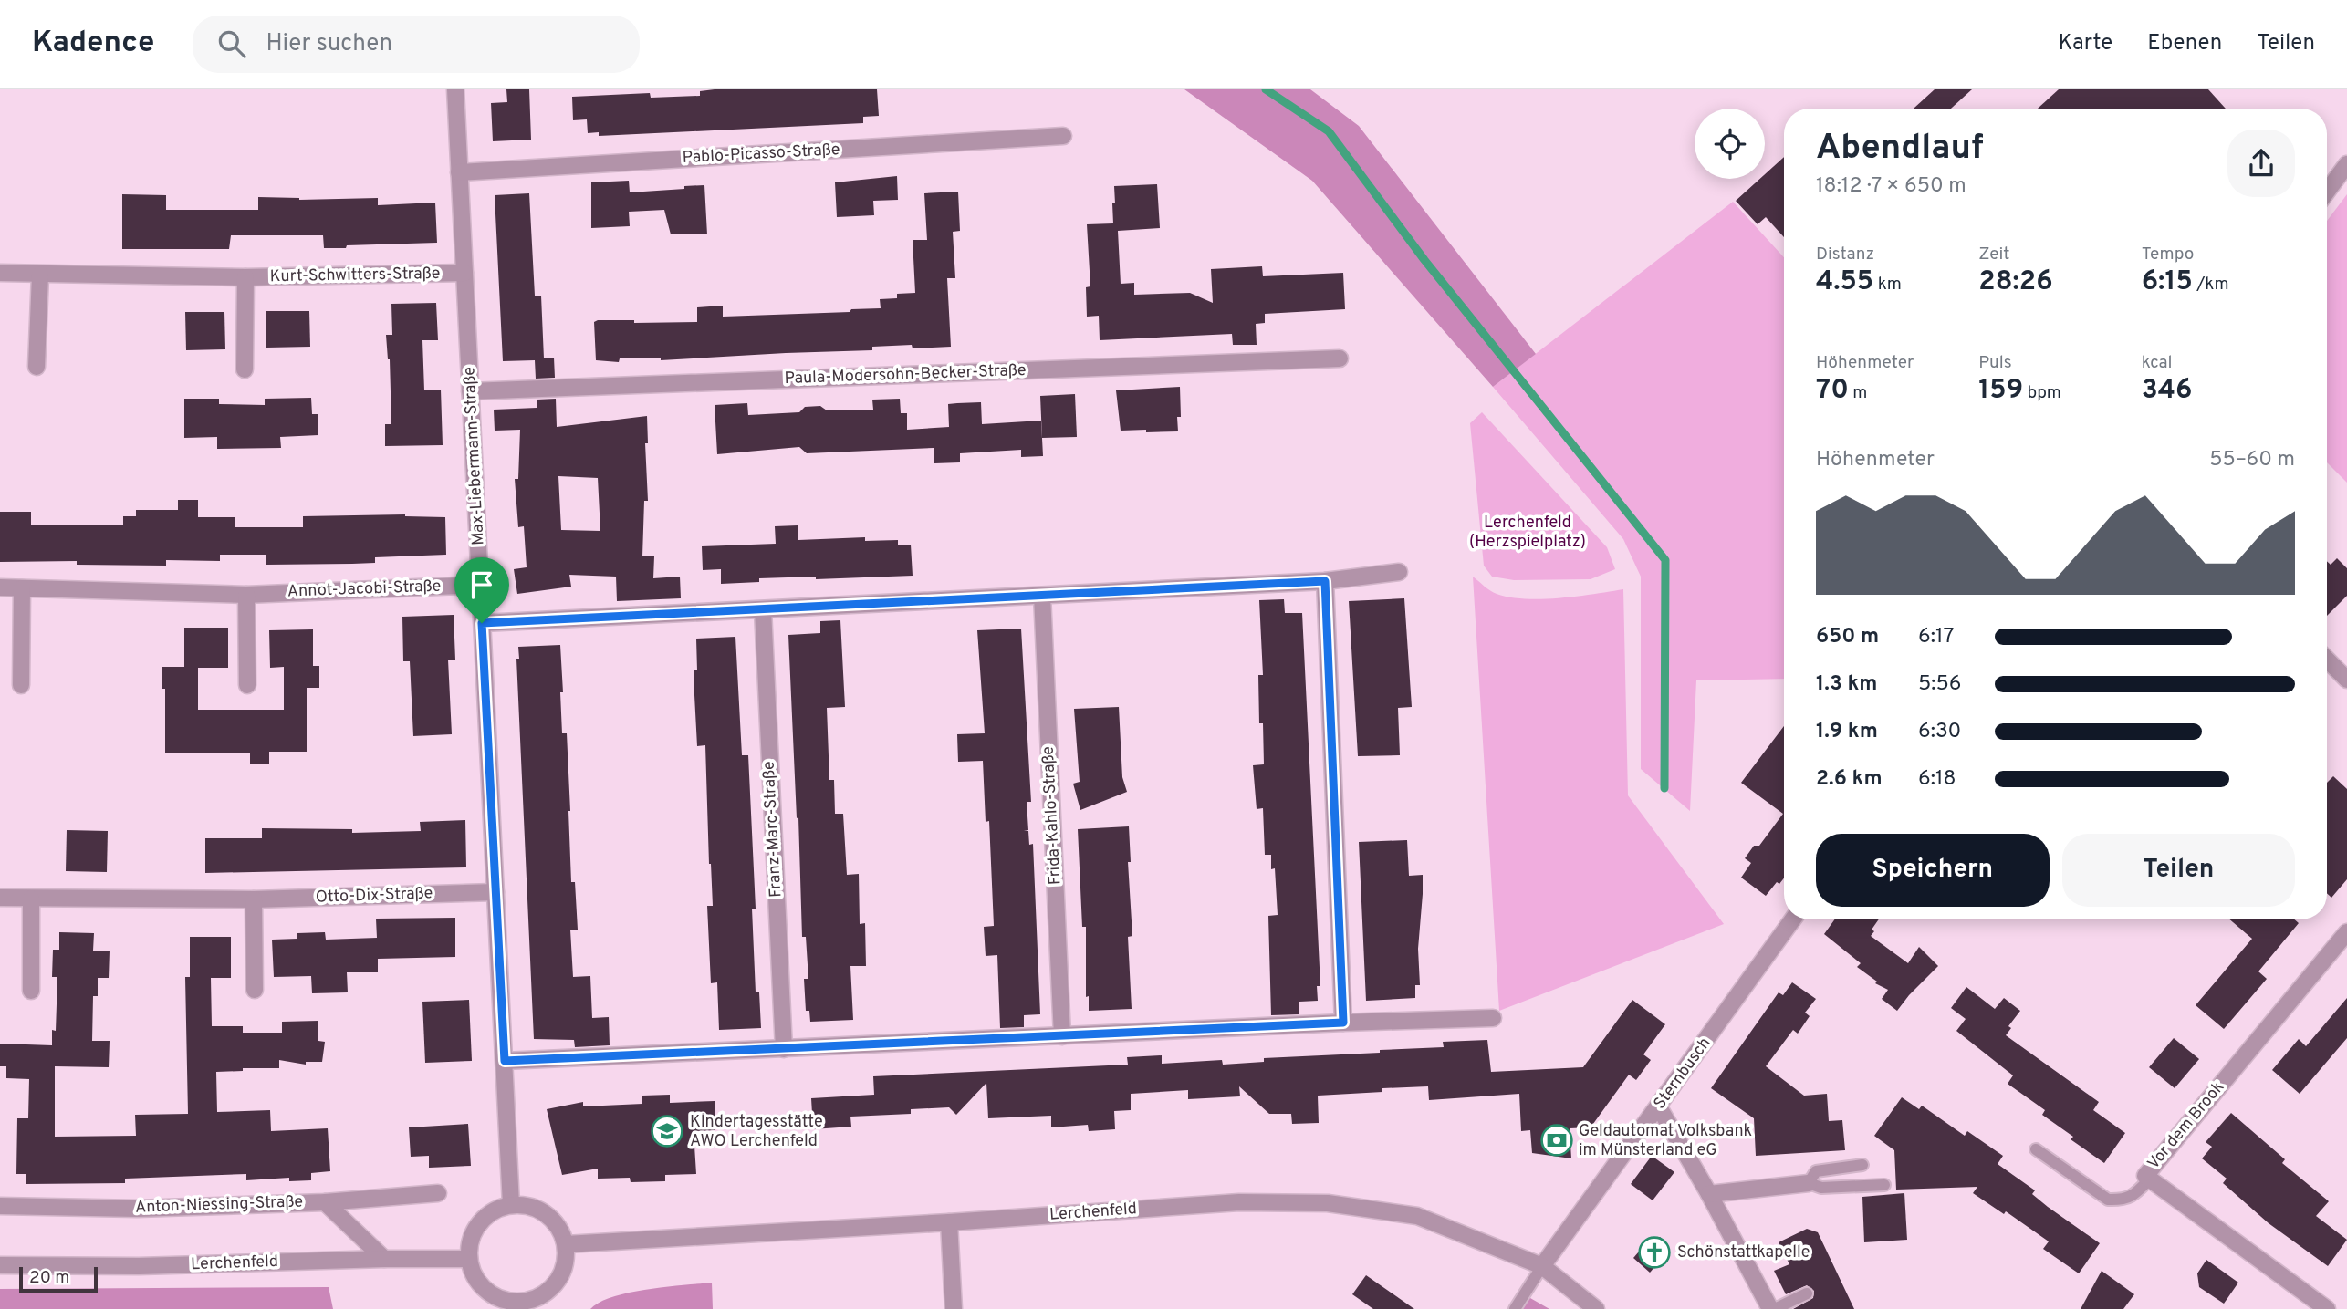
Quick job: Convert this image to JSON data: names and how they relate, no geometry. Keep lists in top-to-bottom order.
{
  "streets": {
    "street": [
      "Pablo-Picasso-Straße",
      "Kurt-Schwitters-Straße",
      "Paula-Modersohn-Becker-Straße",
      "Max-Liebermann-Straße",
      "Annot-Jacobi-Straße",
      "Frida-Kahlo-Straße",
      "Franz-Marc-Straße",
      "Otto-Dix-Straße",
      "Sternbusch",
      "Vor dem Brook",
      "Anton-Niessing-Straße",
      "Lerchenfeld"
    ]
  },
  "crossings": [
    ["Pablo-Picasso-Straße", "Max-Liebermann-Straße"],
    ["Kurt-Schwitters-Straße", "Max-Liebermann-Straße"],
    ["Paula-Modersohn-Becker-Straße", "Max-Liebermann-Straße"],
    ["Max-Liebermann-Straße", "Annot-Jacobi-Straße"],
    ["Max-Liebermann-Straße", "Otto-Dix-Straße"],
    ["Max-Liebermann-Straße", "Lerchenfeld"],
    ["Sternbusch", "Lerchenfeld"]
  ],
  "parks": ["Lerchenfeld (Herzspielplatz)"],
  "places": {
    "school or university": ["Kindertagesstätte AWO Lerchenfeld"],
    "bank": ["Geldautomat Volksbank im Münsterland eG"],
    "church": ["Schönstattkapelle"]
  },
  "scale_bar": "20 m",
  "page": {
    "header": "Kadence",
    "search": "Hier suchen",
    "nav": ["Karte", "Ebenen", "Teilen"],
    "heading": ["Abendlauf", "18:12 · 7 × 650 m"],
    "stats": [
      ["Distanz", "4.55 km"],
      ["Zeit", "28:26"],
      ["Tempo", "6:15 /km"],
      ["Höhenmeter", "70 m"],
      ["Puls", "159 bpm"],
      ["kcal", "346"]
    ],
    "chart": ["Höhenmeter", "55–60 m"],
    "list": [
      {
        "name": "650 m",
        "note": "6:17"
      },
      {
        "name": "1.3 km",
        "note": "5:56"
      },
      {
        "name": "1.9 km",
        "note": "6:30"
      },
      {
        "name": "2.6 km",
        "note": "6:18"
      }
    ],
    "buttons": ["Speichern", "Teilen"],
    "scale": "20 m"
  }
}
